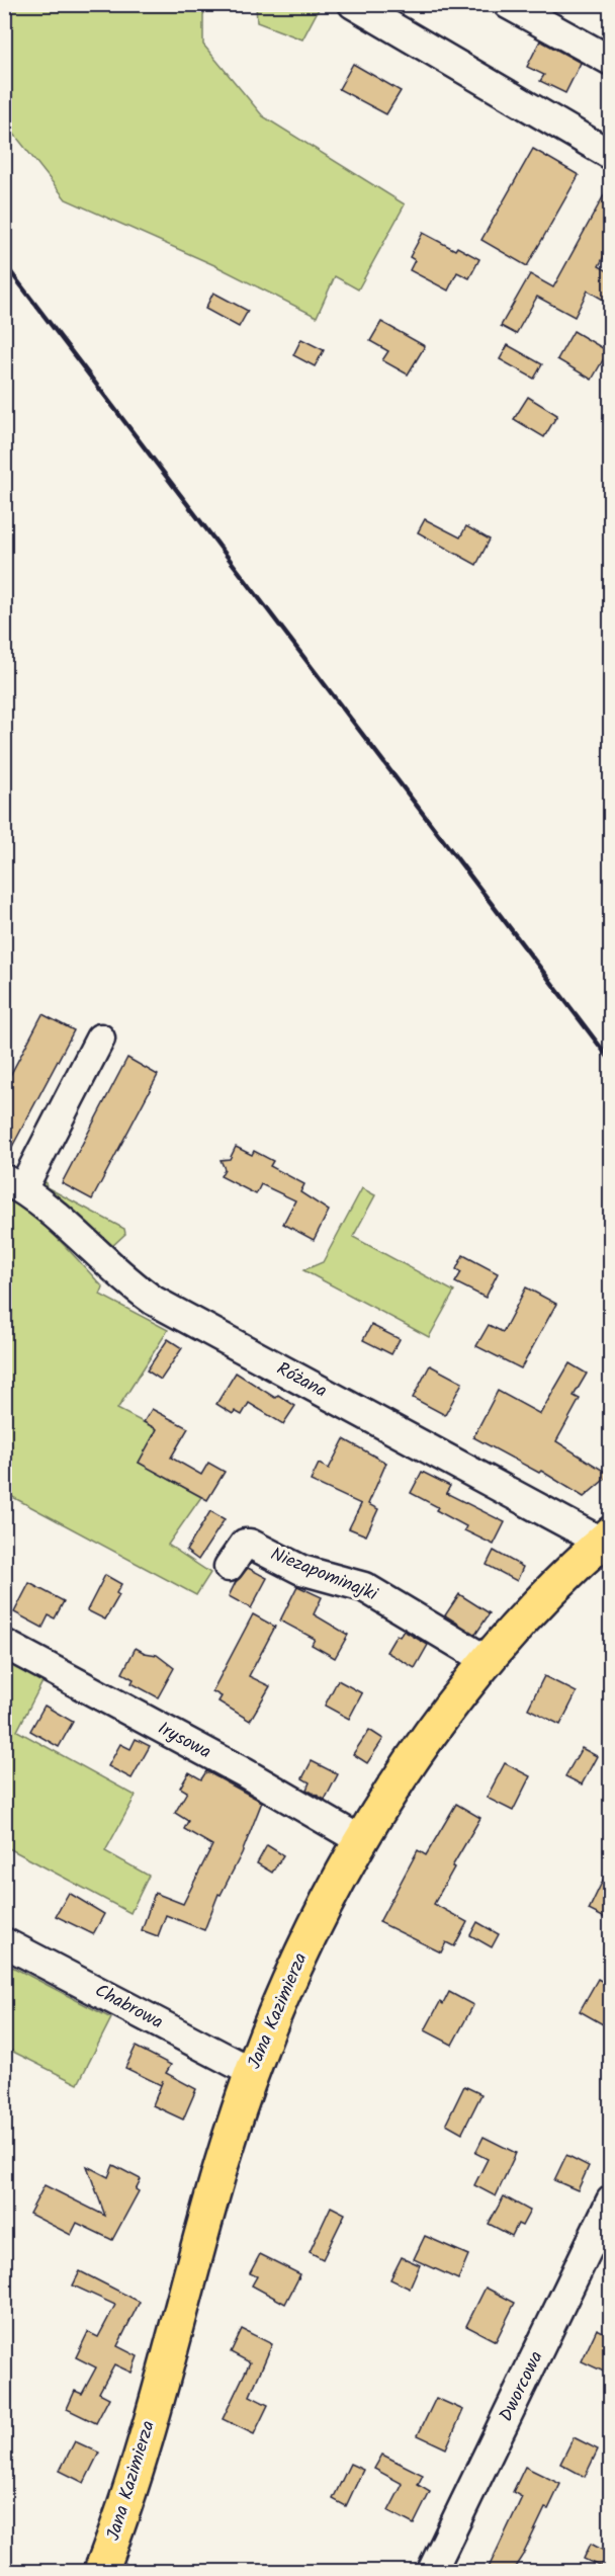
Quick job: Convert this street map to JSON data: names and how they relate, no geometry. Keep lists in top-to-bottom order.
{
  "streets": {
    "main road": ["Jana Kazimierza"],
    "street": [
      "Różana",
      "Niezapominajki",
      "Irysowa",
      "Chabrowa",
      "Dworcowa"
    ]
  },
  "crossings": [
    ["Różana", "Jana Kazimierza"],
    ["Niezapominajki", "Jana Kazimierza"],
    ["Irysowa", "Jana Kazimierza"],
    ["Chabrowa", "Jana Kazimierza"]
  ]
}
